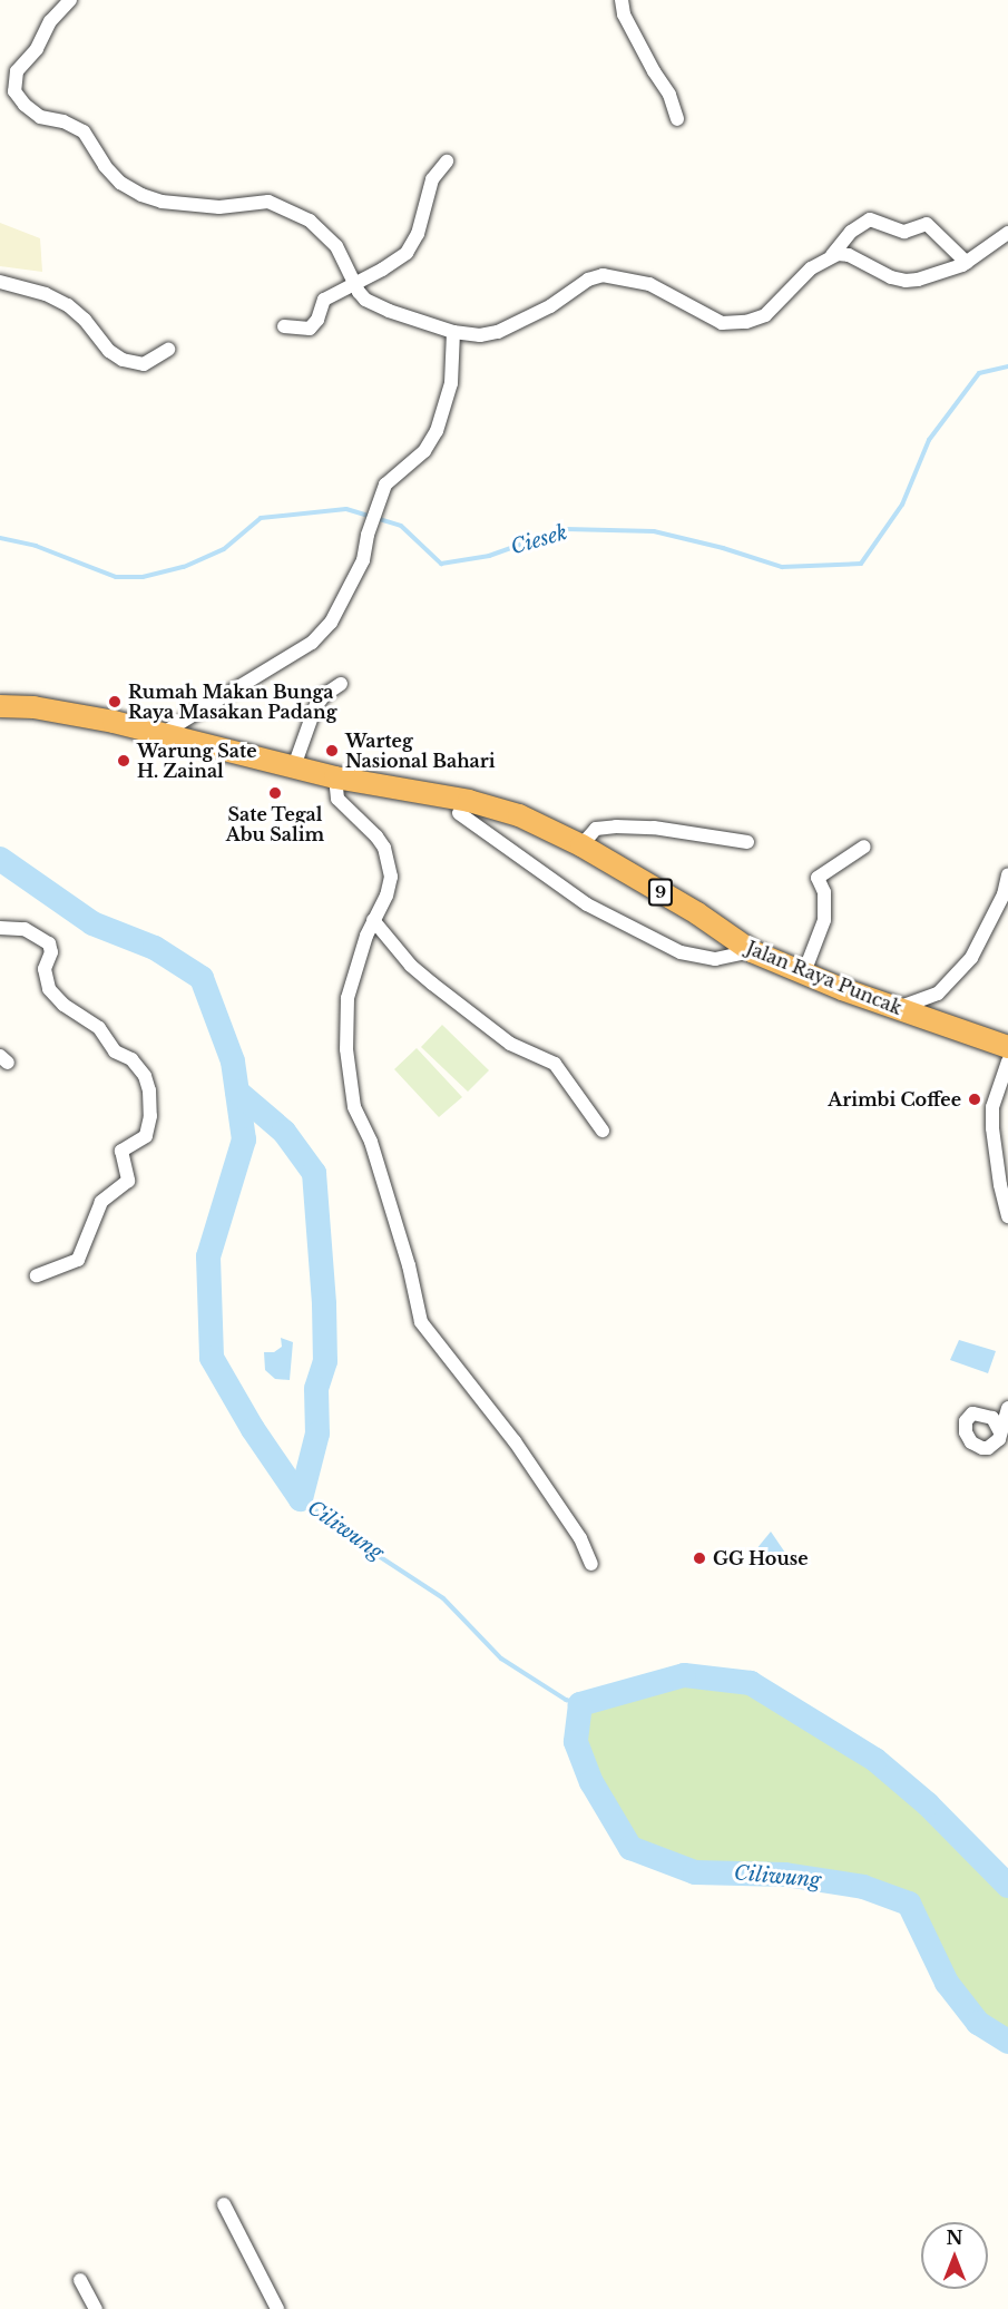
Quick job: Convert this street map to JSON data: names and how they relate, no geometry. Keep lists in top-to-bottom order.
{
  "streets": {
    "highway": ["9", "Jalan Raya Puncak"]
  },
  "water": ["Ciesek", "Ciliwung"],
  "places": [
    "Rumah Makan Bunga Raya Masakan Padang",
    "Warteg Nasional Bahari",
    "Warung Sate H. Zainal",
    "Sate Tegal Abu Salim",
    "Arimbi Coffee",
    "GG House"
  ],
  "north": "top"
}
